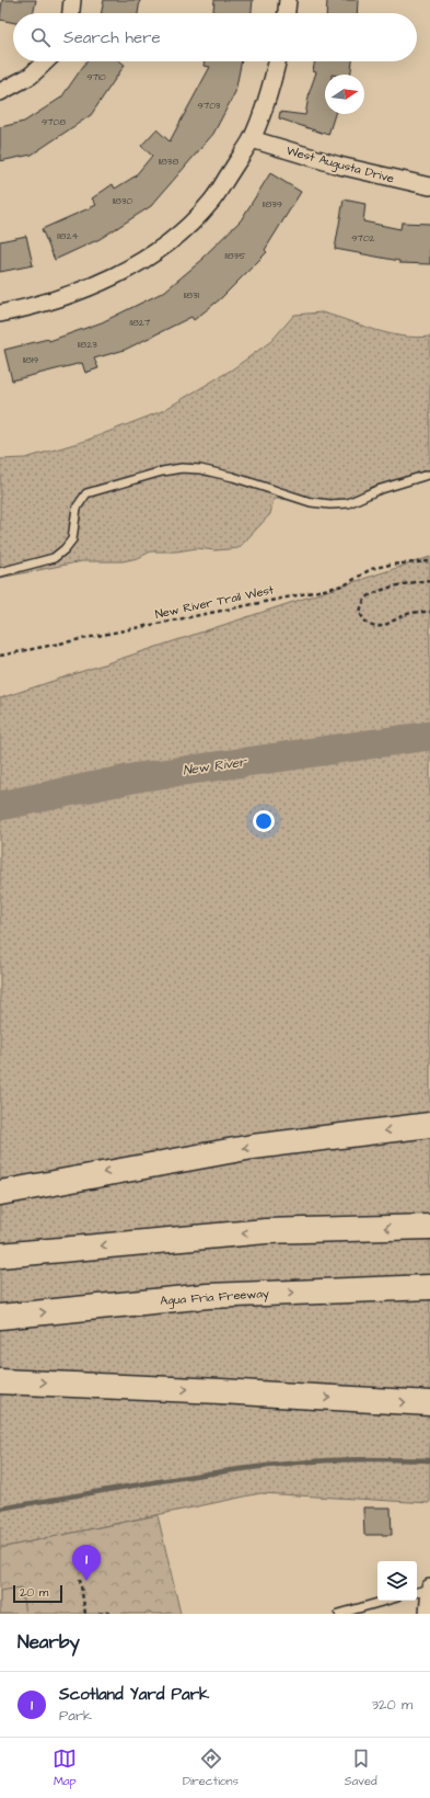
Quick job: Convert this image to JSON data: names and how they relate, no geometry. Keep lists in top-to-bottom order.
{
  "streets": {
    "highway": ["Agua Fria Freeway"],
    "street": ["West Augusta Drive"],
    "path": ["New River Trail West"]
  },
  "water": ["New River"],
  "house_numbers": [
    "9710",
    "9703",
    "9708",
    "11838",
    "11830",
    "11839",
    "11824",
    "9702",
    "11835",
    "11831",
    "11827",
    "11823",
    "11819"
  ],
  "scale_bar": "20 m",
  "north": "right",
  "page": {
    "search": "Search here",
    "pins": "1",
    "scale": "20 m",
    "heading": "Nearby",
    "list": [
      {
        "mark": "1",
        "name": "Scotland Yard Park",
        "note": "Park",
        "value": "320 m"
      }
    ],
    "nav": ["Map", "Directions", "Saved"]
  }
}
